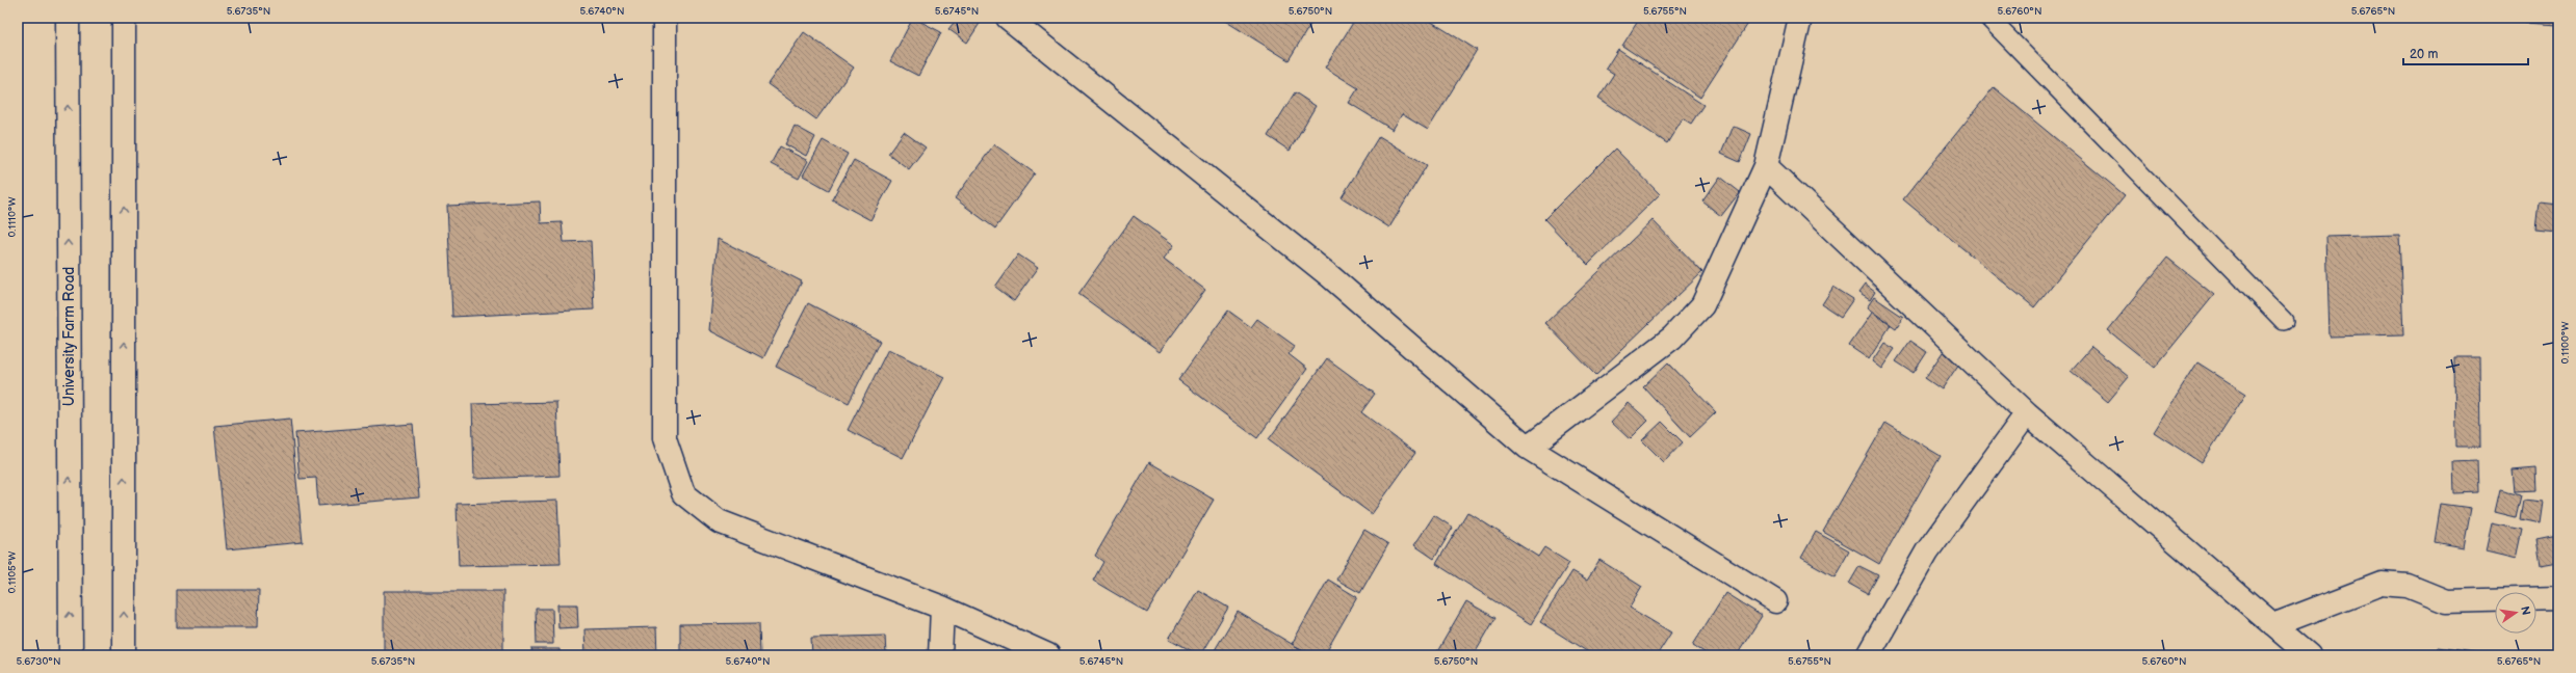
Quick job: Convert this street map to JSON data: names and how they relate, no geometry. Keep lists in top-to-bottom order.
{
  "streets": {
    "street": ["University Farm Road"]
  },
  "scale_bar": "20 m",
  "north": "right",
  "coordinates": [
    "5.6735°N",
    "5.6740°N",
    "5.6745°N",
    "5.6750°N",
    "5.6755°N",
    "5.6760°N",
    "5.6765°N",
    "0.1110°W",
    "0.1100°W",
    "0.1105°W",
    "5.6730°N"
  ]
}
